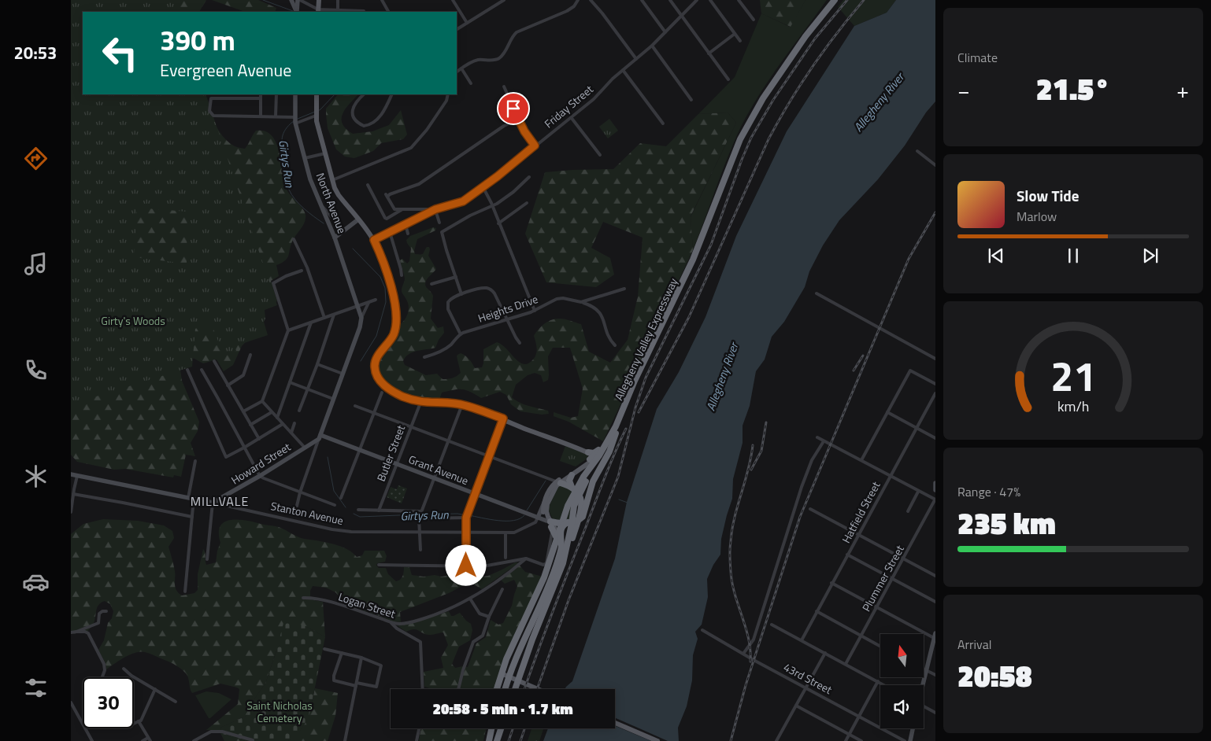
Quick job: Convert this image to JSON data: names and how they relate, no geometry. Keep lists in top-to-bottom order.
{
  "streets": {
    "highway": ["Allegheny Valley Expressway"],
    "street": [
      "Friday Street",
      "North Avenue",
      "Heights Drive",
      "Butler Street",
      "Howard Street",
      "Grant Avenue",
      "Hatfield Street",
      "Stanton Avenue",
      "Plummer Street",
      "Logan Street",
      "43rd Street"
    ]
  },
  "crossings": [
    ["Butler Street", "Grant Avenue"],
    ["Howard Street", "Grant Avenue"],
    ["Howard Street", "Stanton Avenue"],
    ["Grant Avenue", "Stanton Avenue"]
  ],
  "districts": ["MILLVALE"],
  "water": ["Allegheny River", "Girtys Run"],
  "parks": ["Girty's Woods", "Saint Nicholas Cemetery"],
  "north": "top",
  "page": {
    "tabs": "20:53",
    "tile": [
      "Climate",
      ["Range · 47%", "235 km"],
      ["Arrival", "20:58"]
    ],
    "turn": ["390 m", "Evergreen Avenue"],
    "heat": ["−", "21.5°", "+"],
    "song": ["Slow Tide", "Marlow"],
    "limit": "30",
    "trip": "20:58 · 5 min · 1.7 km",
    "gauge": ["21", "km/h"]
  }
}
